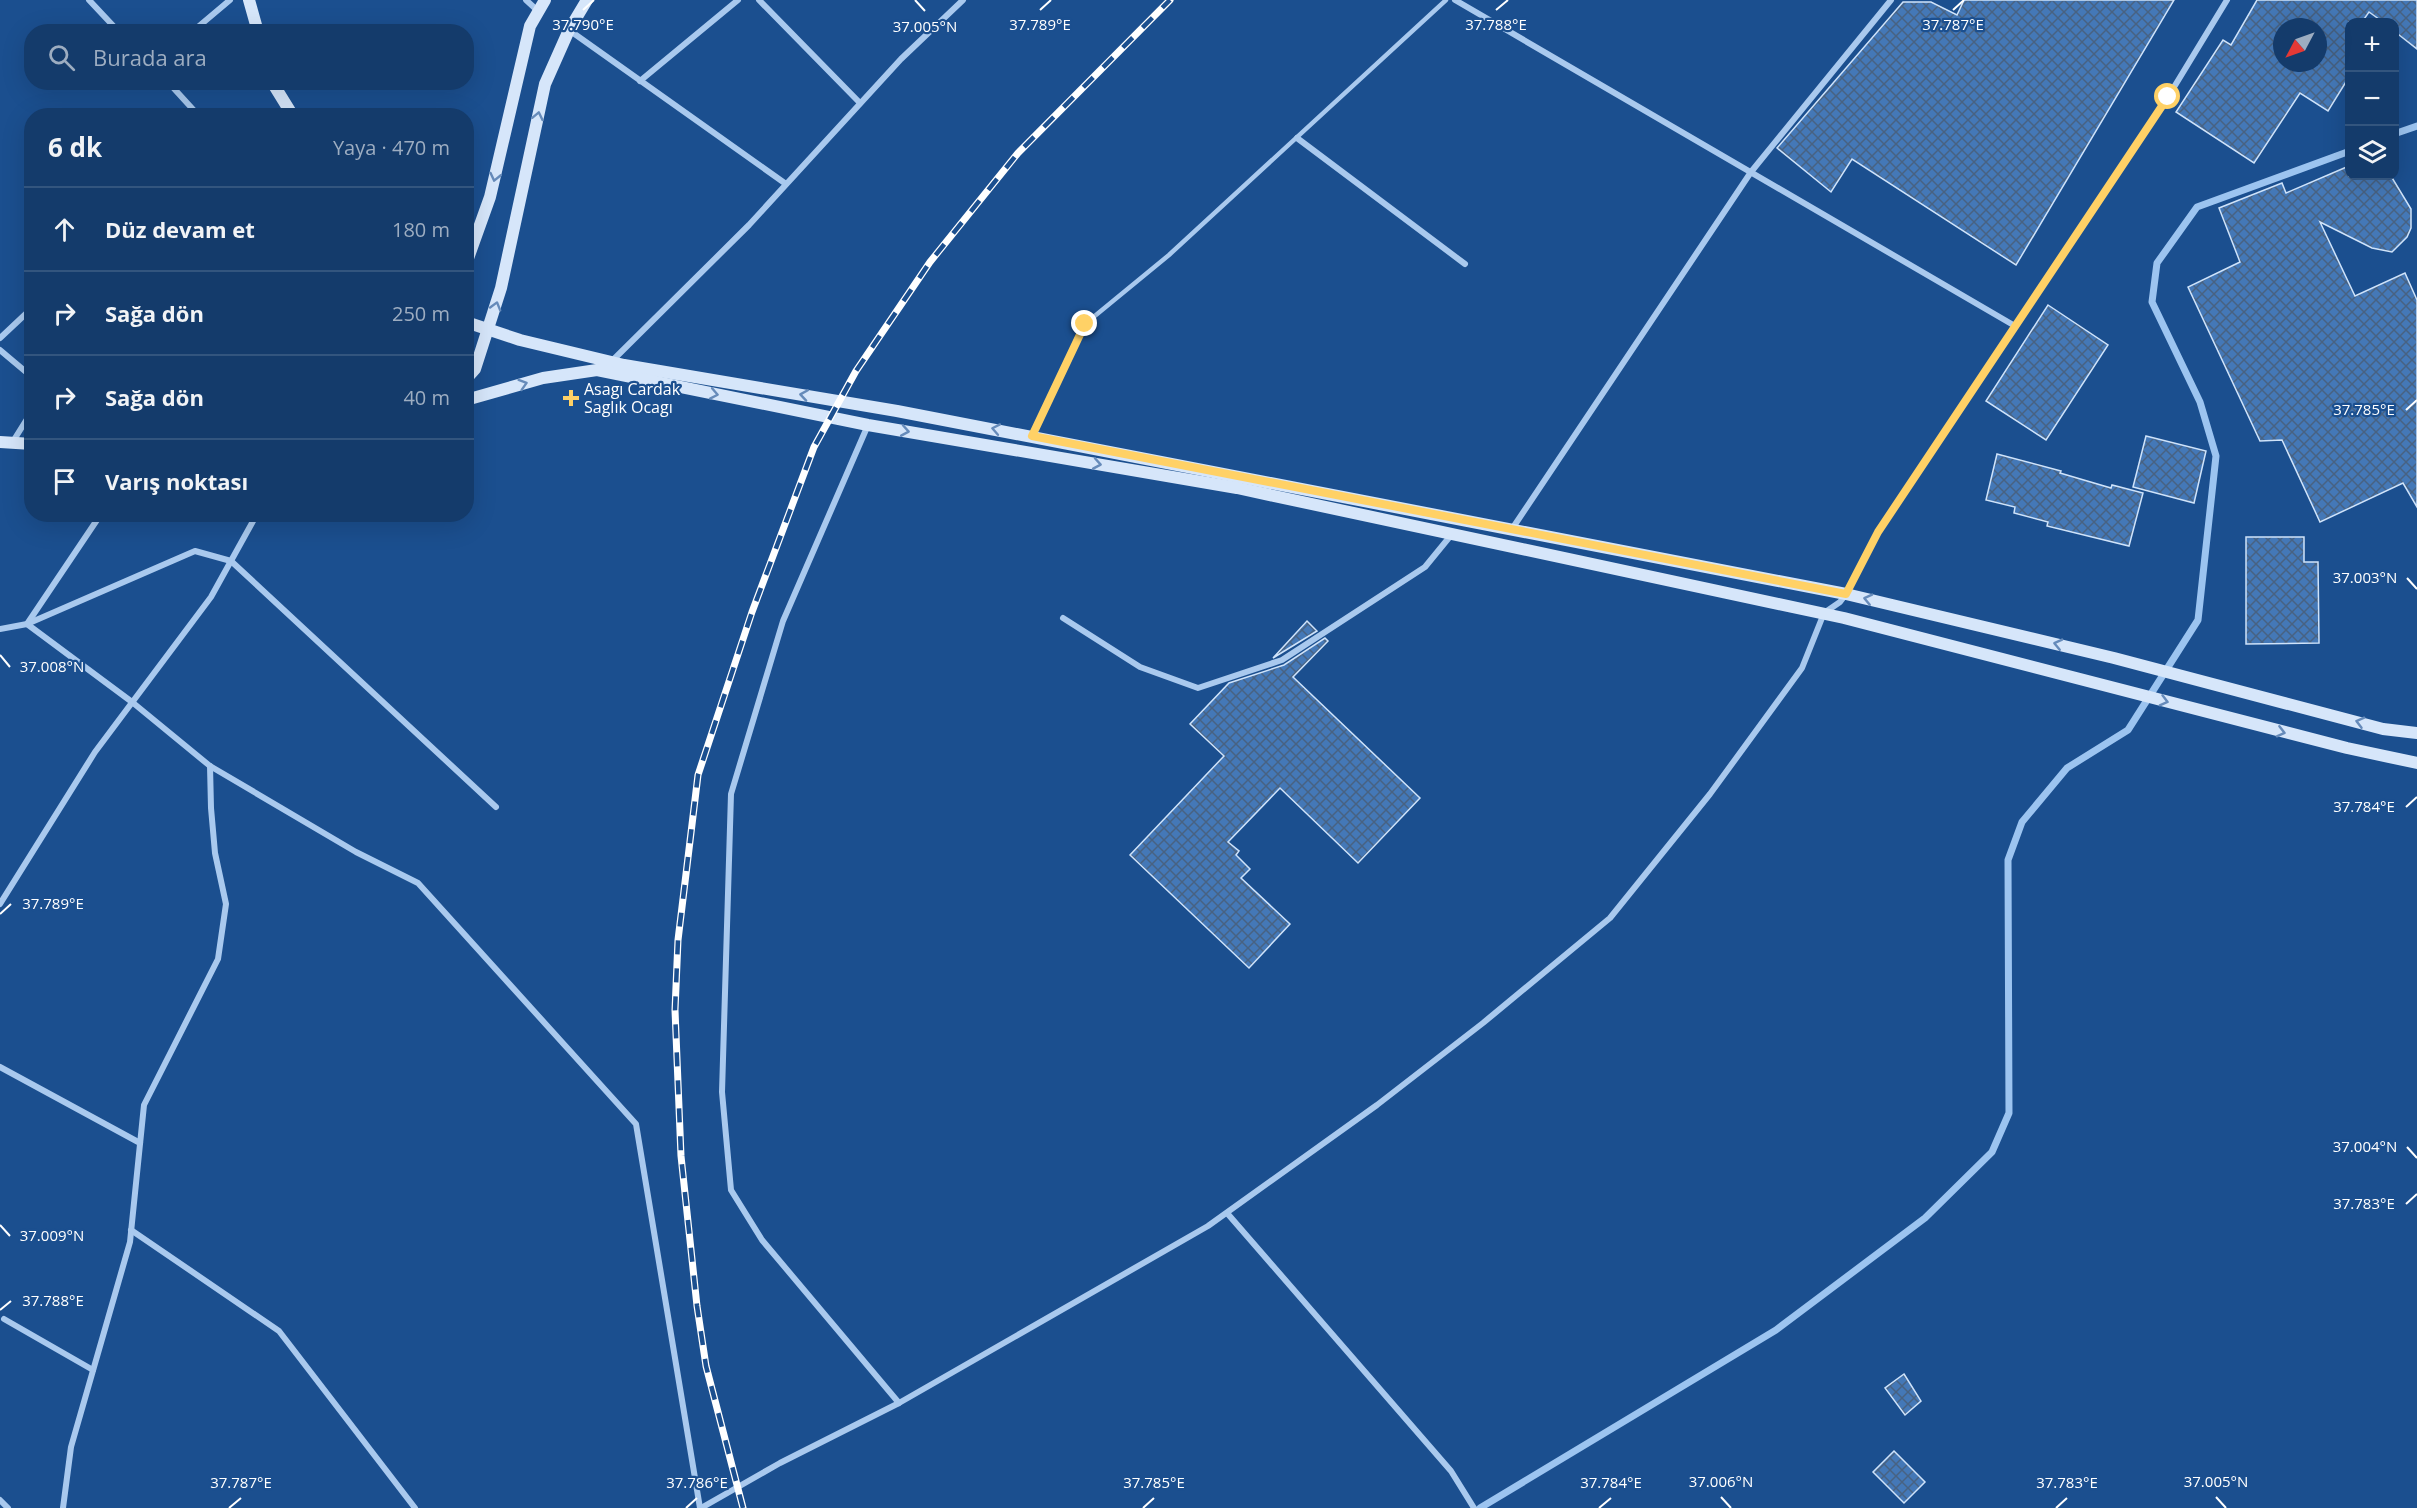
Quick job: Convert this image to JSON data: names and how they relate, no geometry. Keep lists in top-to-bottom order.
{
  "places": {
    "health": ["Asagı Cardak Saglık Ocagı"]
  },
  "north": "bottom left",
  "page": {
    "map_buttons": ["+", "−"],
    "search": "Burada ara",
    "heading": ["6 dk", "Yaya · 470 m"],
    "list": [
      ["Düz devam et", "180 m"],
      ["Sağa dön", "250 m"],
      ["Sağa dön", "40 m"],
      "Varış noktası"
    ]
  },
  "coordinates": [
    "37.790°E",
    "37.789°E",
    "37.788°E",
    "37.787°E",
    "37.005°N",
    "37.785°E",
    "37.003°N",
    "37.008°N",
    "37.784°E",
    "37.004°N",
    "37.783°E",
    "37.009°N",
    "37.006°N",
    "37.786°E"
  ]
}
